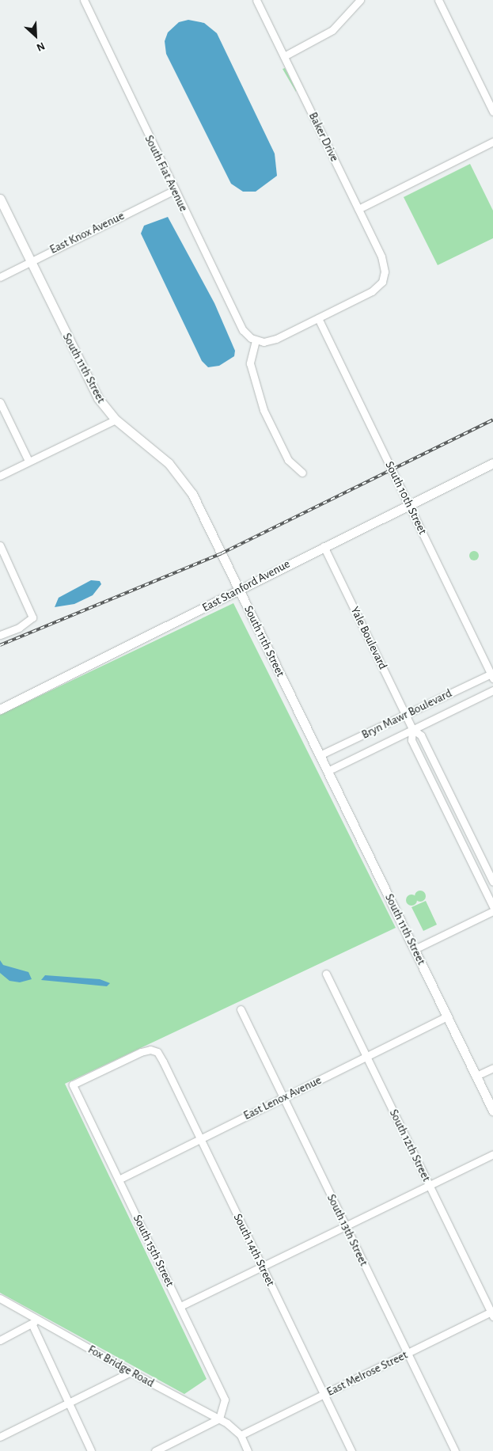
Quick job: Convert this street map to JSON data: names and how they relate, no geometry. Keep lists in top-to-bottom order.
{
  "streets": {
    "street": [
      "Baker Drive",
      "South Fiat Avenue",
      "East Knox Avenue",
      "South 11th Street",
      "South 10th Street",
      "East Stanford Avenue",
      "Yale Boulevard",
      "Bryn Mawr Boulevard",
      "East Lenox Avenue",
      "South 12th Street",
      "South 13th Street",
      "South 14th Street",
      "South 15th Street",
      "Fox Bridge Road",
      "East Melrose Street"
    ]
  },
  "crossings": [
    ["Baker Drive", "South 10th Street"],
    ["South Fiat Avenue", "East Knox Avenue"],
    ["East Knox Avenue", "South 11th Street"],
    ["South 11th Street", "East Stanford Avenue"],
    ["South 11th Street", "Bryn Mawr Boulevard"],
    ["South 11th Street", "East Lenox Avenue"],
    ["South 10th Street", "East Stanford Avenue"],
    ["South 10th Street", "Bryn Mawr Boulevard"],
    ["East Stanford Avenue", "Yale Boulevard"],
    ["Yale Boulevard", "Bryn Mawr Boulevard"],
    ["East Lenox Avenue", "South 12th Street"],
    ["East Lenox Avenue", "South 13th Street"],
    ["East Lenox Avenue", "South 14th Street"],
    ["East Lenox Avenue", "South 15th Street"],
    ["South 12th Street", "East Melrose Street"],
    ["South 13th Street", "East Melrose Street"],
    ["South 14th Street", "South 15th Street"],
    ["South 14th Street", "East Melrose Street"],
    ["South 15th Street", "Fox Bridge Road"],
    ["Fox Bridge Road", "East Melrose Street"]
  ],
  "north": "bottom right"
}
